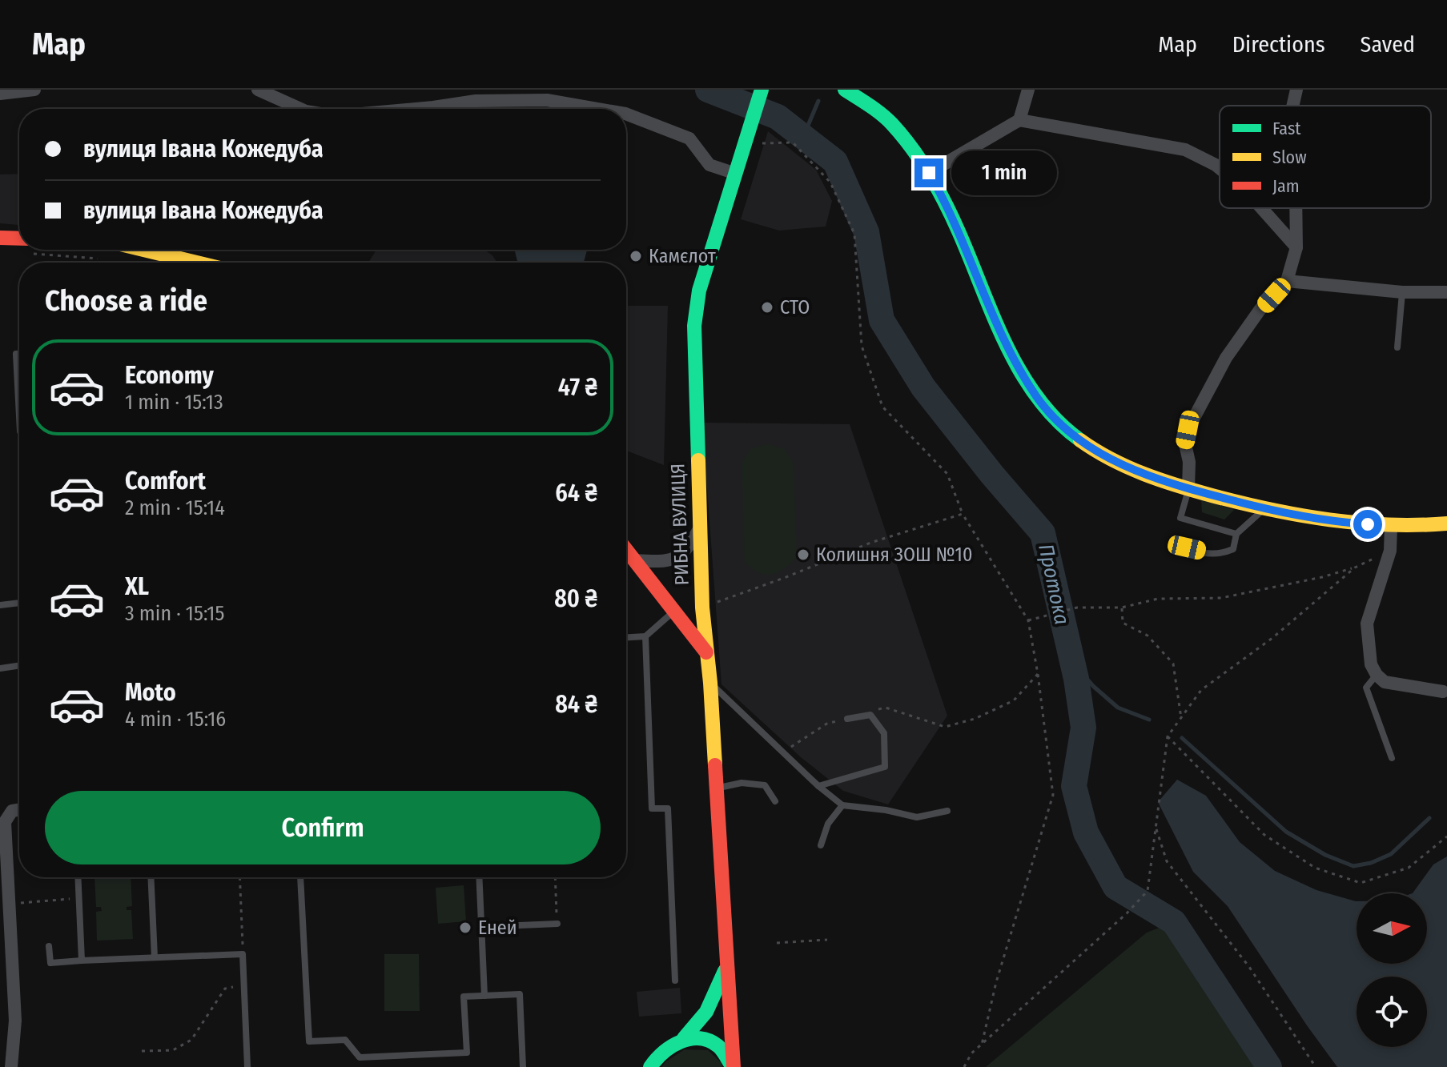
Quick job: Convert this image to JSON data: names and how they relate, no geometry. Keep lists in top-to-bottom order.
{
  "streets": {
    "street": ["РИБНА ВУЛИЦЯ"]
  },
  "water": ["Протока"],
  "places": [
    "Камєлот",
    "СТО",
    "Колишня ЗОШ №10",
    "Еней"
  ],
  "legend": ["Fast", "Slow", "Jam"],
  "north": "right",
  "page": {
    "header": "Map",
    "nav": ["Map", "Directions", "Saved"],
    "banner": ["вулиця Івана Кожедуба", "вулиця Івана Кожедуба"],
    "bubble": "1 min",
    "heading": "Choose a ride",
    "list": [
      {
        "name": "Economy",
        "note": "1 min · 15:13",
        "value": "47 ₴"
      },
      {
        "name": "Comfort",
        "note": "2 min · 15:14",
        "value": "64 ₴"
      },
      {
        "name": "XL",
        "note": "3 min · 15:15",
        "value": "80 ₴"
      },
      {
        "name": "Moto",
        "note": "4 min · 15:16",
        "value": "84 ₴"
      }
    ],
    "buttons": "Confirm"
  }
}
